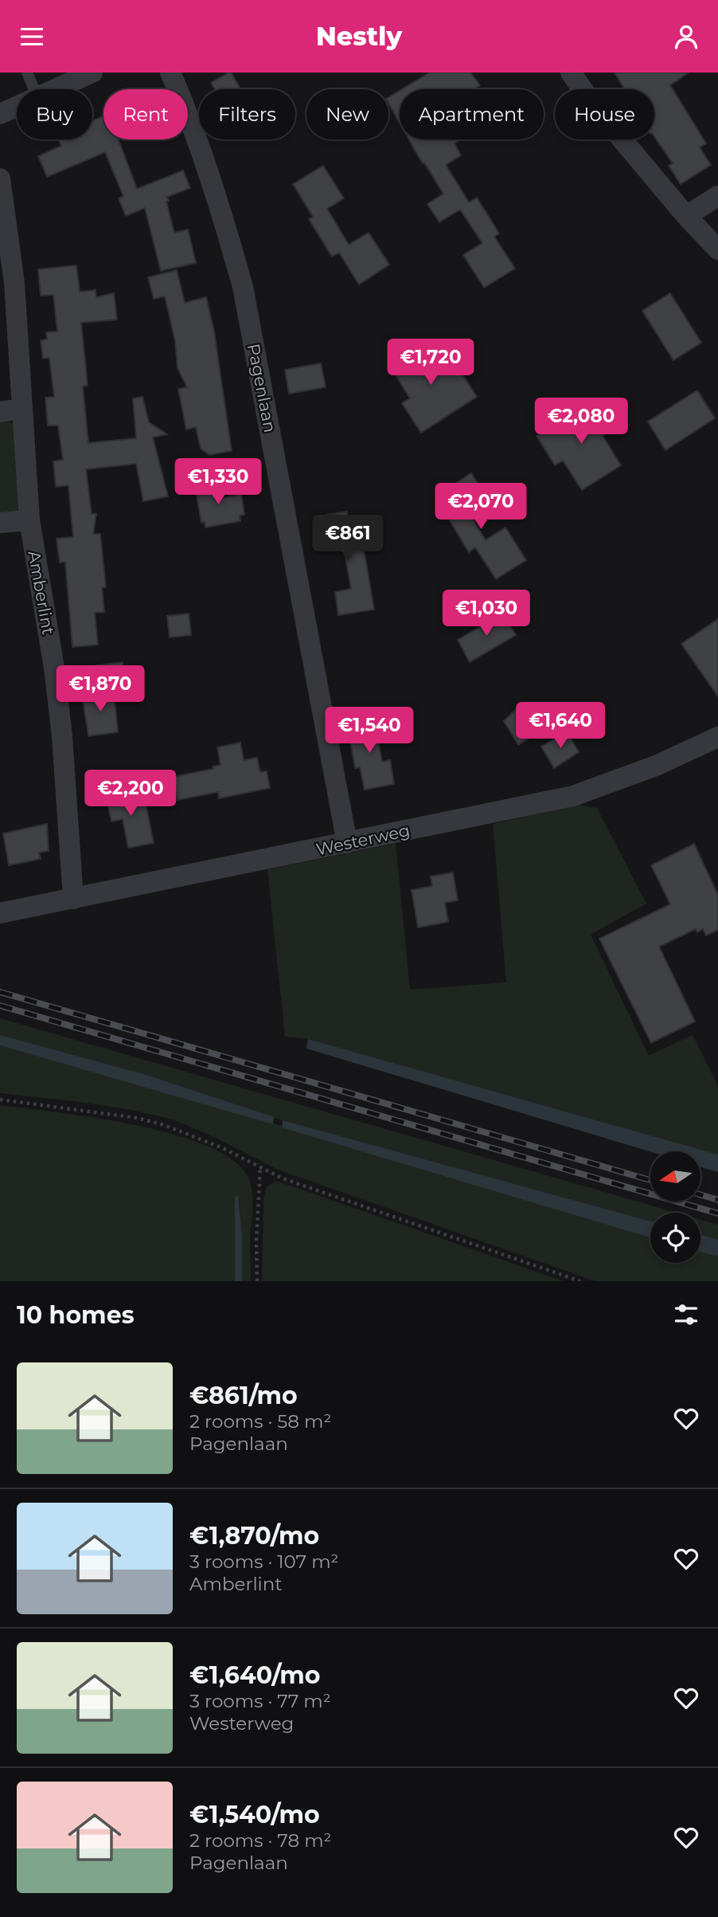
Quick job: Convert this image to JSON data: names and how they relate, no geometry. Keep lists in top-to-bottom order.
{
  "streets": {
    "street": ["Pagenlaan", "Amberlint", "Westerweg"]
  },
  "crossings": [
    ["Pagenlaan", "Westerweg"],
    ["Amberlint", "Westerweg"]
  ],
  "north": "left",
  "page": {
    "header": "Nestly",
    "chip": [
      "Buy",
      "Rent",
      "Filters",
      "New",
      "Apartment",
      "House"
    ],
    "price": [
      "€1,720",
      "€2,080",
      "€1,330",
      "€2,070",
      "€861",
      "€1,030",
      "€1,870",
      "€1,640",
      "€1,540",
      "€2,200"
    ],
    "heading": "10 homes",
    "list": [
      {
        "name": "€861/mo",
        "note": "2 rooms · 58 m² · Pagenlaan"
      },
      {
        "name": "€1,870/mo",
        "note": "3 rooms · 107 m² · Amberlint"
      },
      {
        "name": "€1,640/mo",
        "note": "3 rooms · 77 m² · Westerweg"
      },
      {
        "name": "€1,540/mo",
        "note": "2 rooms · 78 m² · Pagenlaan"
      }
    ]
  }
}
